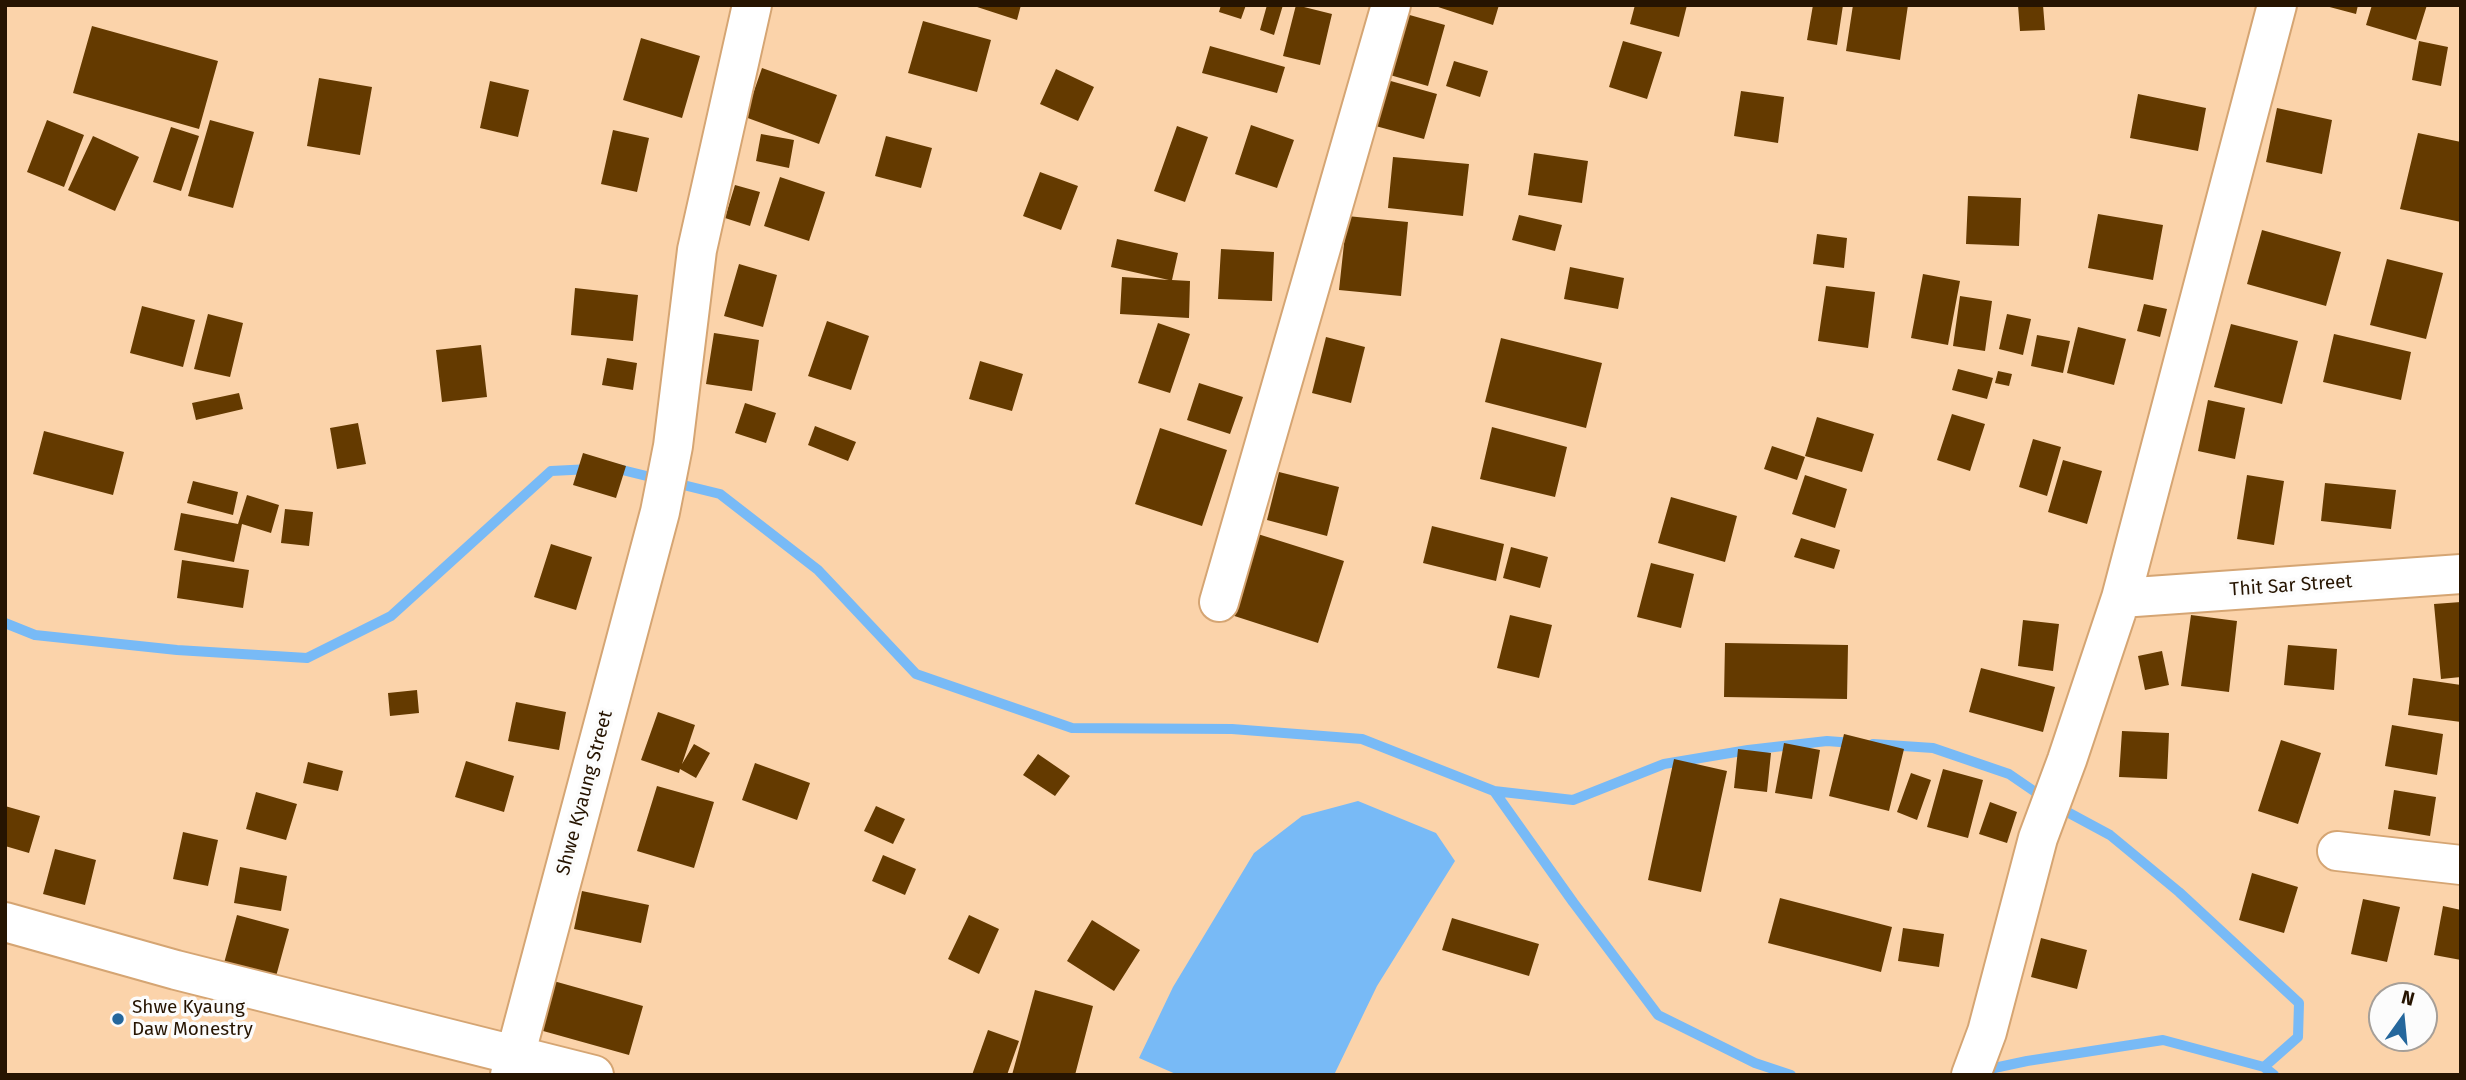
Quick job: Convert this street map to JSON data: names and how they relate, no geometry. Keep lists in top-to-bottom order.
{
  "streets": {
    "street": ["Thit Sar Street", "Shwe Kyaung Street"]
  },
  "places": ["Shwe Kyaung Daw Monestry"],
  "north": "top"
}
